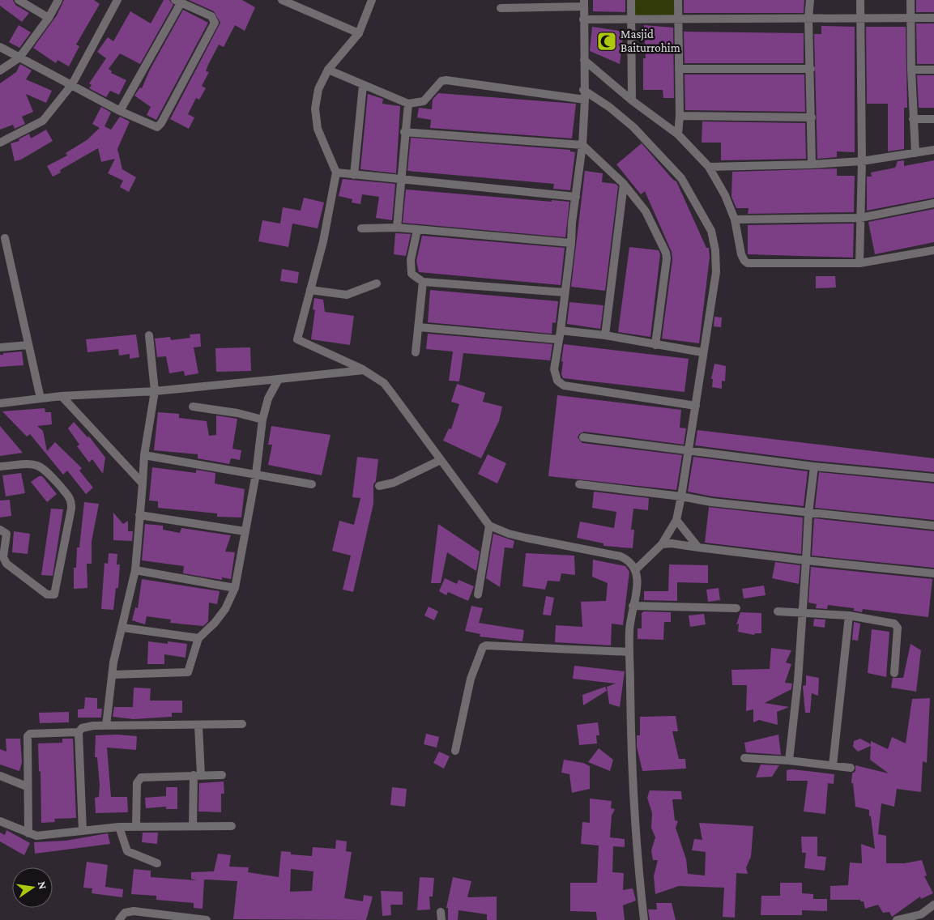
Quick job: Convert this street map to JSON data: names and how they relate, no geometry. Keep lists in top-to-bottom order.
{
  "places": {
    "mosque": ["Masjid Baiturrohim"]
  },
  "north": "right"
}
